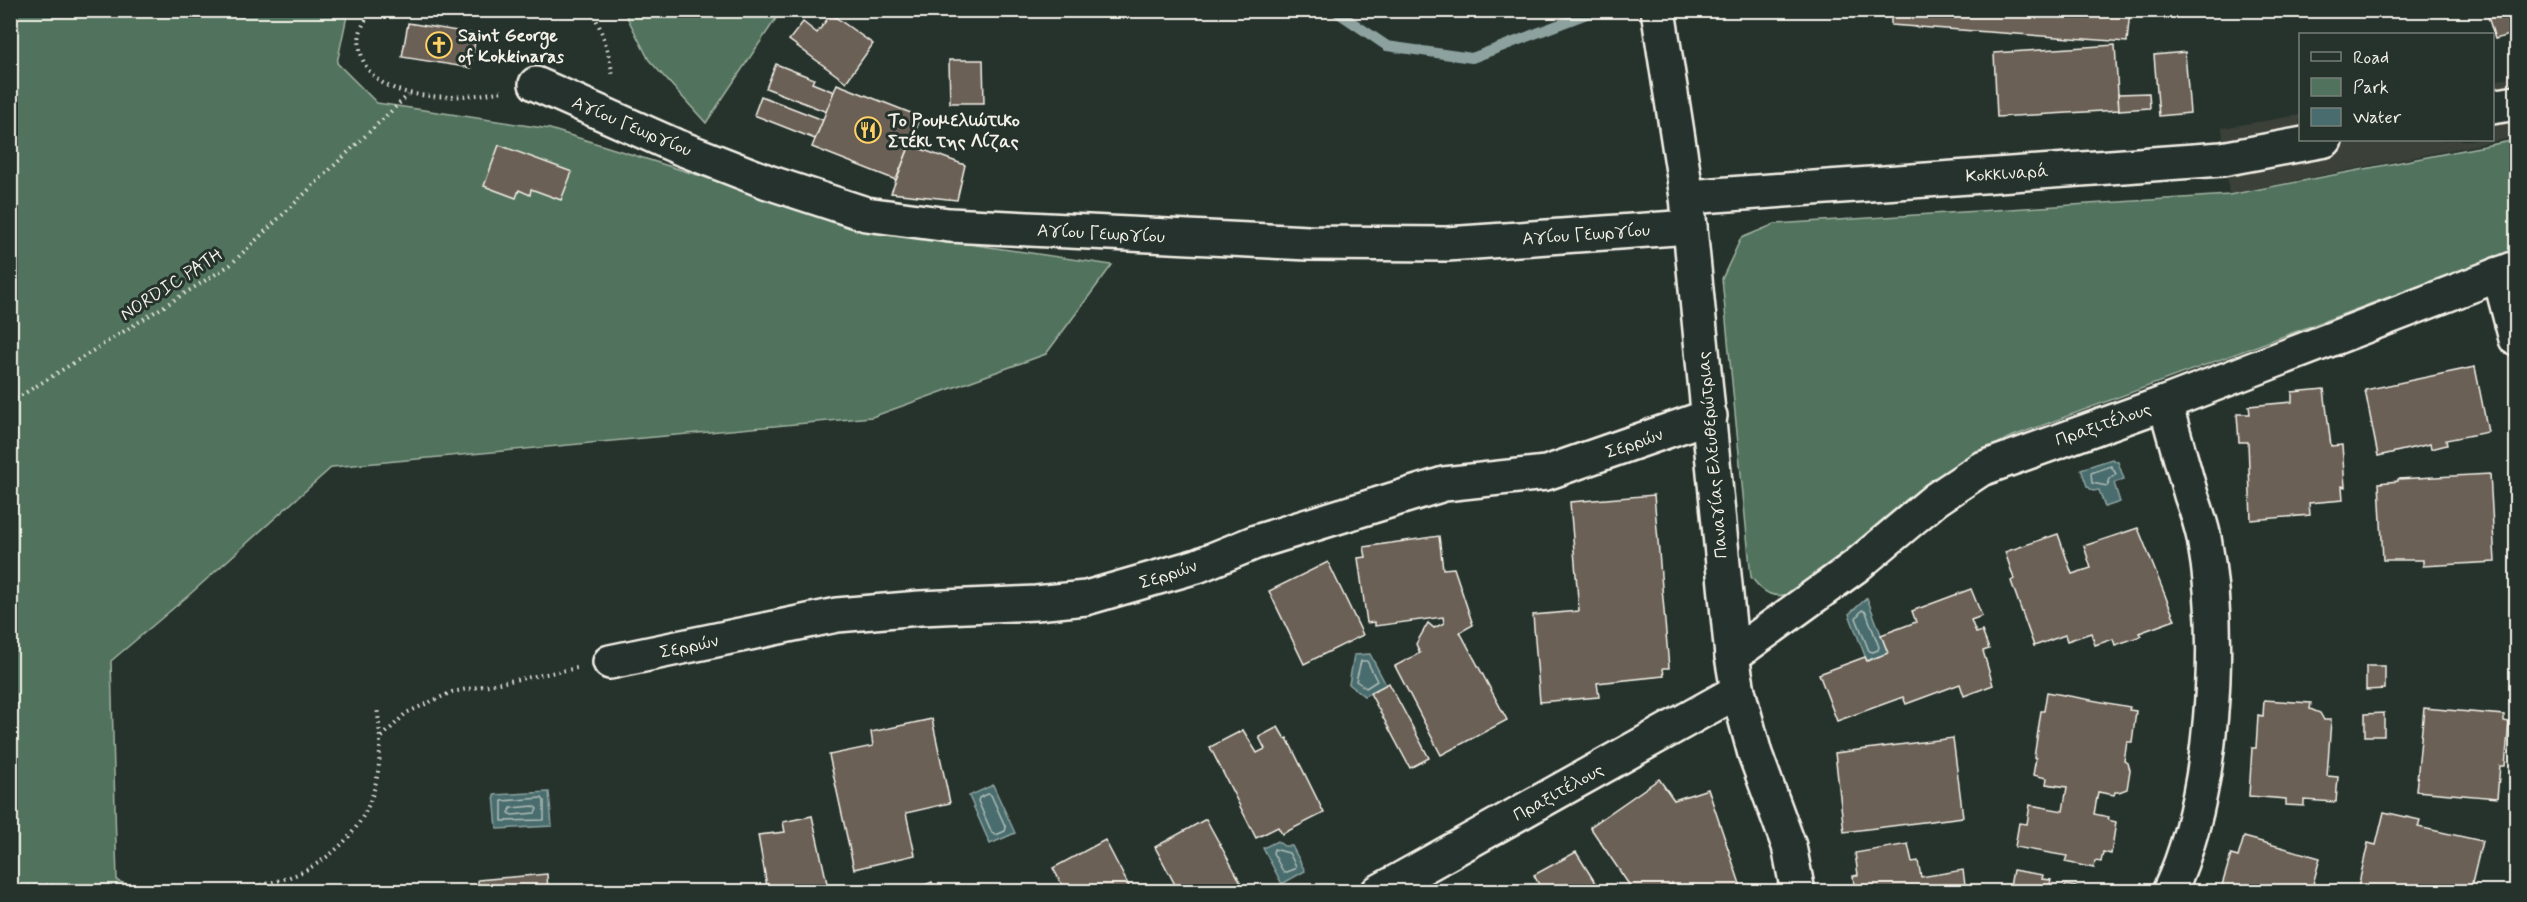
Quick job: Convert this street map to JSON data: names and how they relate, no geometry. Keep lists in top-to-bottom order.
{
  "streets": {
    "street": [
      "Αγίου Γεωργίου",
      "Κοκκιναρά",
      "Πραξιτέλους",
      "Σερρών",
      "Παναγίας Ελευθερώτριας"
    ],
    "path": ["NORDIC PATH"]
  },
  "crossings": [
    ["Αγίου Γεωργίου", "Κοκκιναρά"],
    ["Αγίου Γεωργίου", "Παναγίας Ελευθερώτριας"],
    ["Κοκκιναρά", "Παναγίας Ελευθερώτριας"],
    ["Πραξιτέλους", "Παναγίας Ελευθερώτριας"],
    ["Σερρών", "Παναγίας Ελευθερώτριας"]
  ],
  "places": {
    "church": ["Saint George of Kokkinaras"],
    "restaurant": ["Το Ρουμελιώτικο Στέκι της Λίζας"]
  },
  "legend": ["Road", "Park", "Water"]
}
